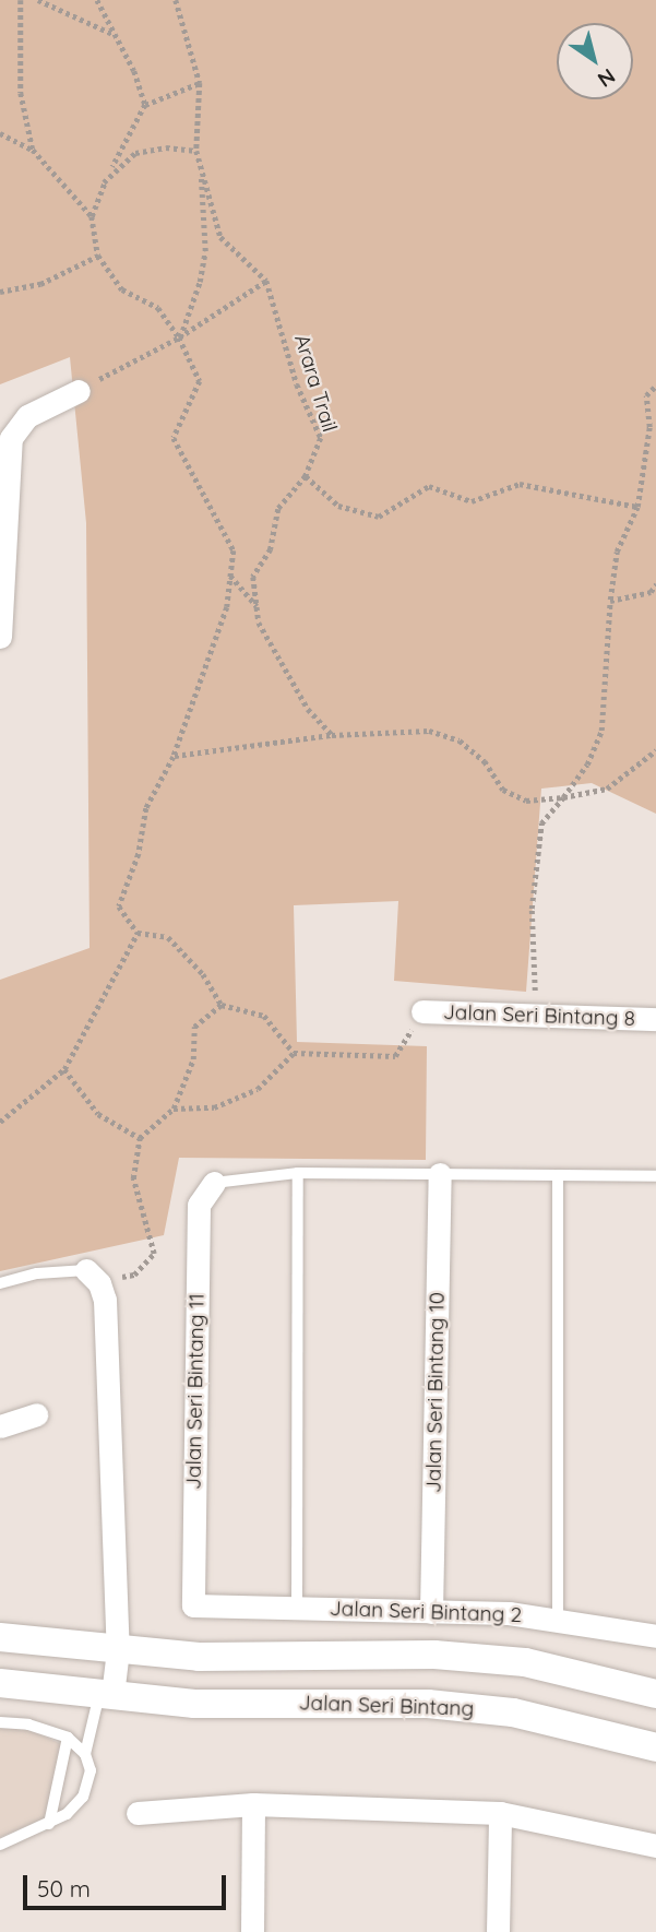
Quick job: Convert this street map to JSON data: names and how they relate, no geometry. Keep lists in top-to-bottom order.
{
  "streets": {
    "street": [
      "Jalan Seri Bintang 8",
      "Jalan Seri Bintang 11",
      "Jalan Seri Bintang 10",
      "Jalan Seri Bintang 2",
      "Jalan Seri Bintang"
    ],
    "path": ["Arara Trail"]
  },
  "crossings": [
    ["Jalan Seri Bintang 11", "Jalan Seri Bintang 2"],
    ["Jalan Seri Bintang 10", "Jalan Seri Bintang 2"]
  ],
  "scale_bar": "50 m",
  "north": "bottom right"
}
